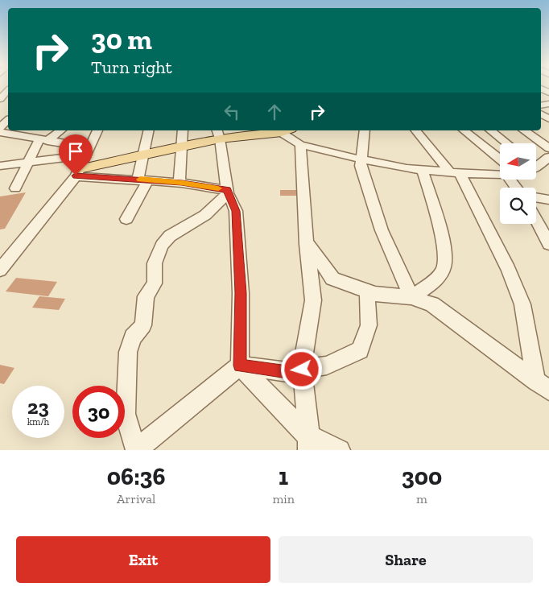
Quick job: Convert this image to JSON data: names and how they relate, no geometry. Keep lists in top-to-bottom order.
{
  "north": "left",
  "page": {
    "turn": ["30 m", "Turn right"],
    "speed": "23 km/h",
    "limit": "30",
    "eta": [
      "06:36",
      "Arrival",
      "1",
      "min",
      "300",
      "m"
    ],
    "buttons": ["Exit", "Share"]
  }
}
